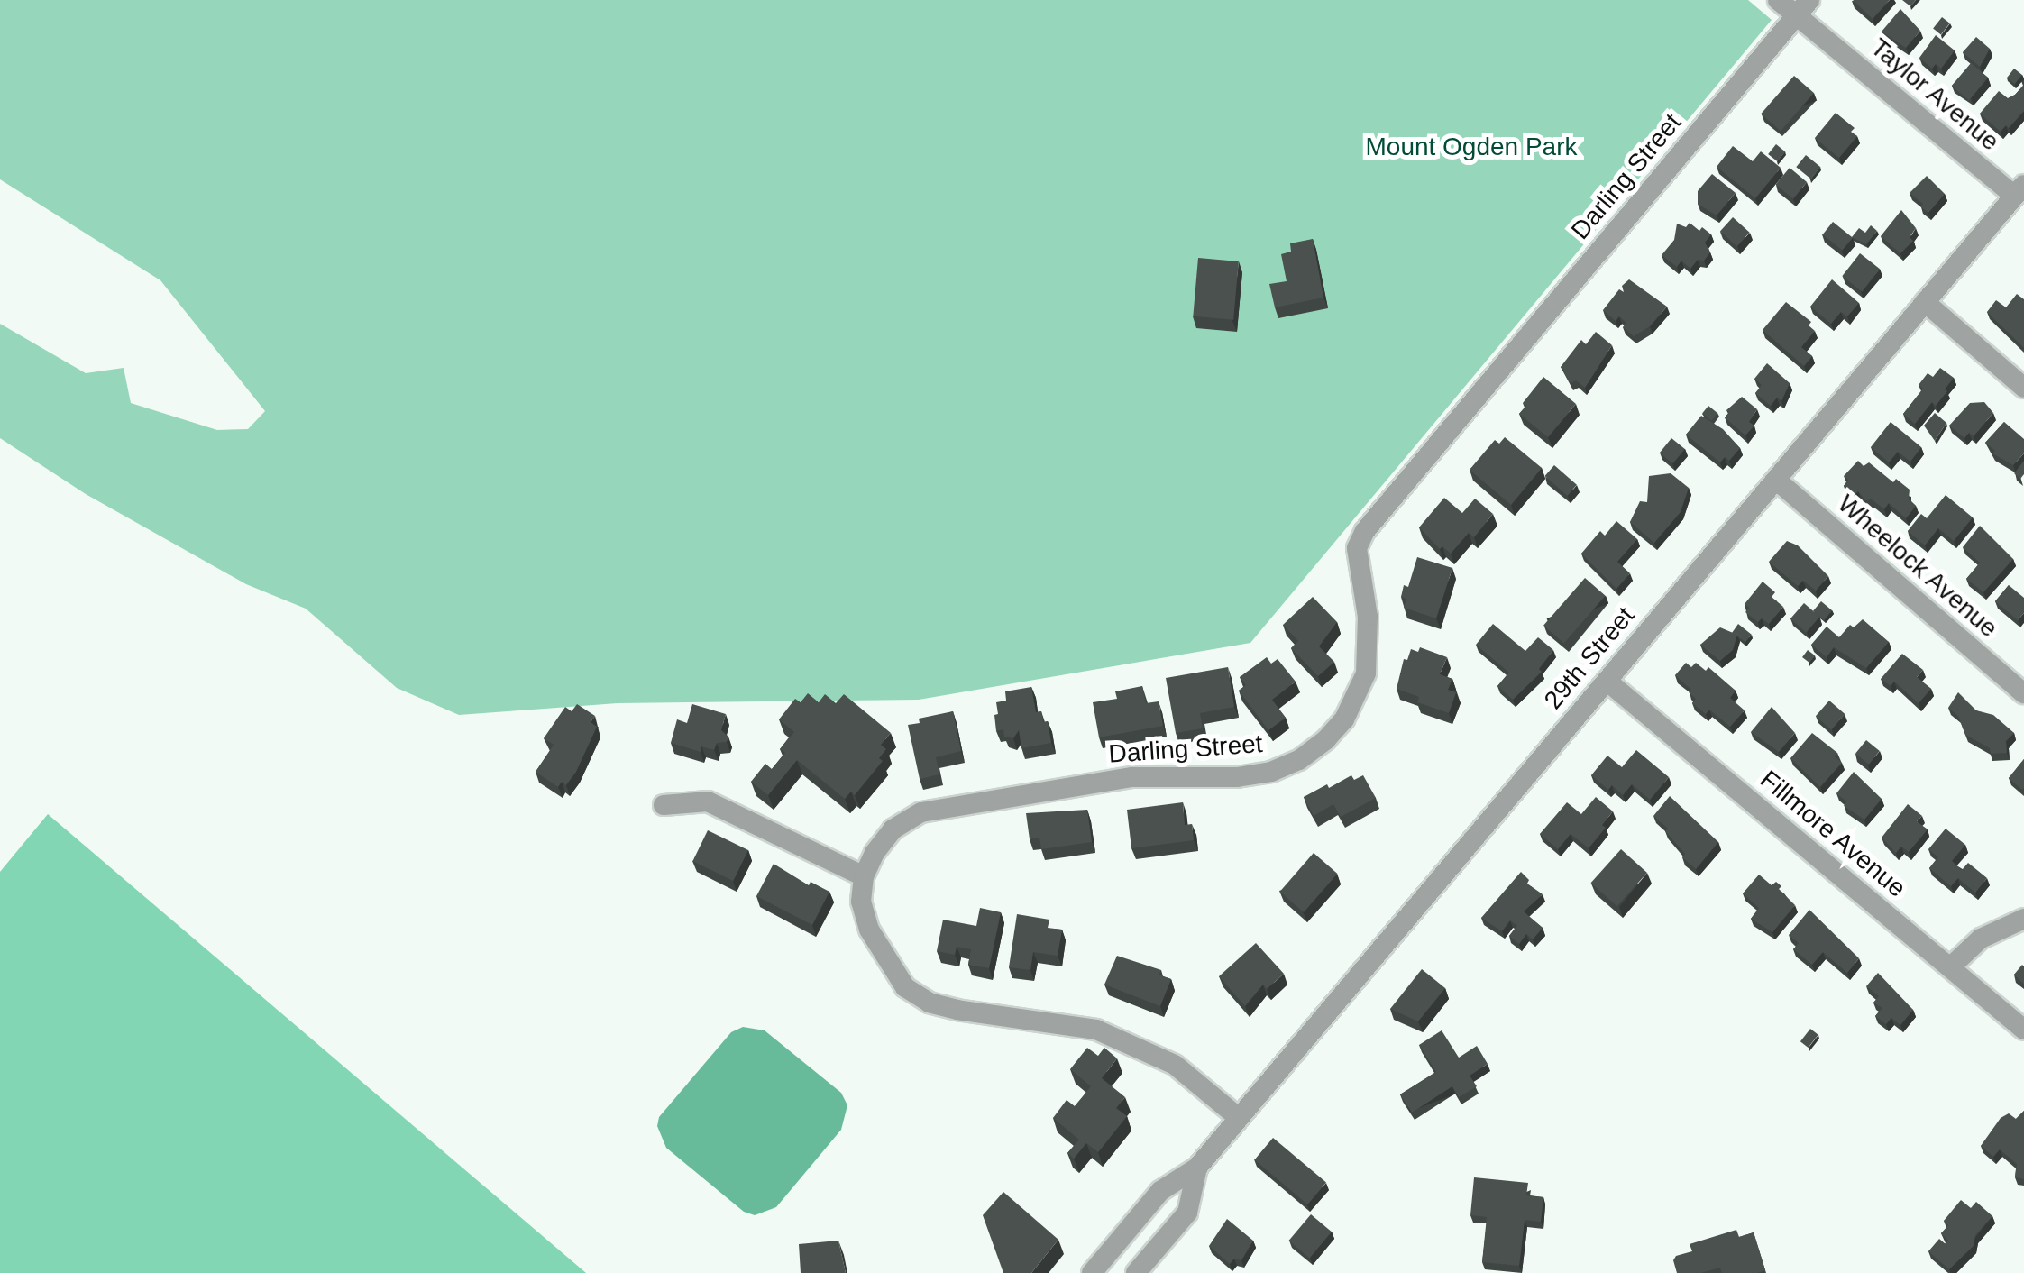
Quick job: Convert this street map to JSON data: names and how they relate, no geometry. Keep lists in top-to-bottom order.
{
  "streets": {
    "street": [
      "Taylor Avenue",
      "Darling Street",
      "Wheelock Avenue",
      "29th Street",
      "Fillmore Avenue"
    ]
  },
  "crossings": [
    ["Taylor Avenue", "Darling Street"],
    ["Taylor Avenue", "29th Street"],
    ["Wheelock Avenue", "29th Street"],
    ["29th Street", "Fillmore Avenue"]
  ],
  "parks": ["Mount Ogden Park"]
}
